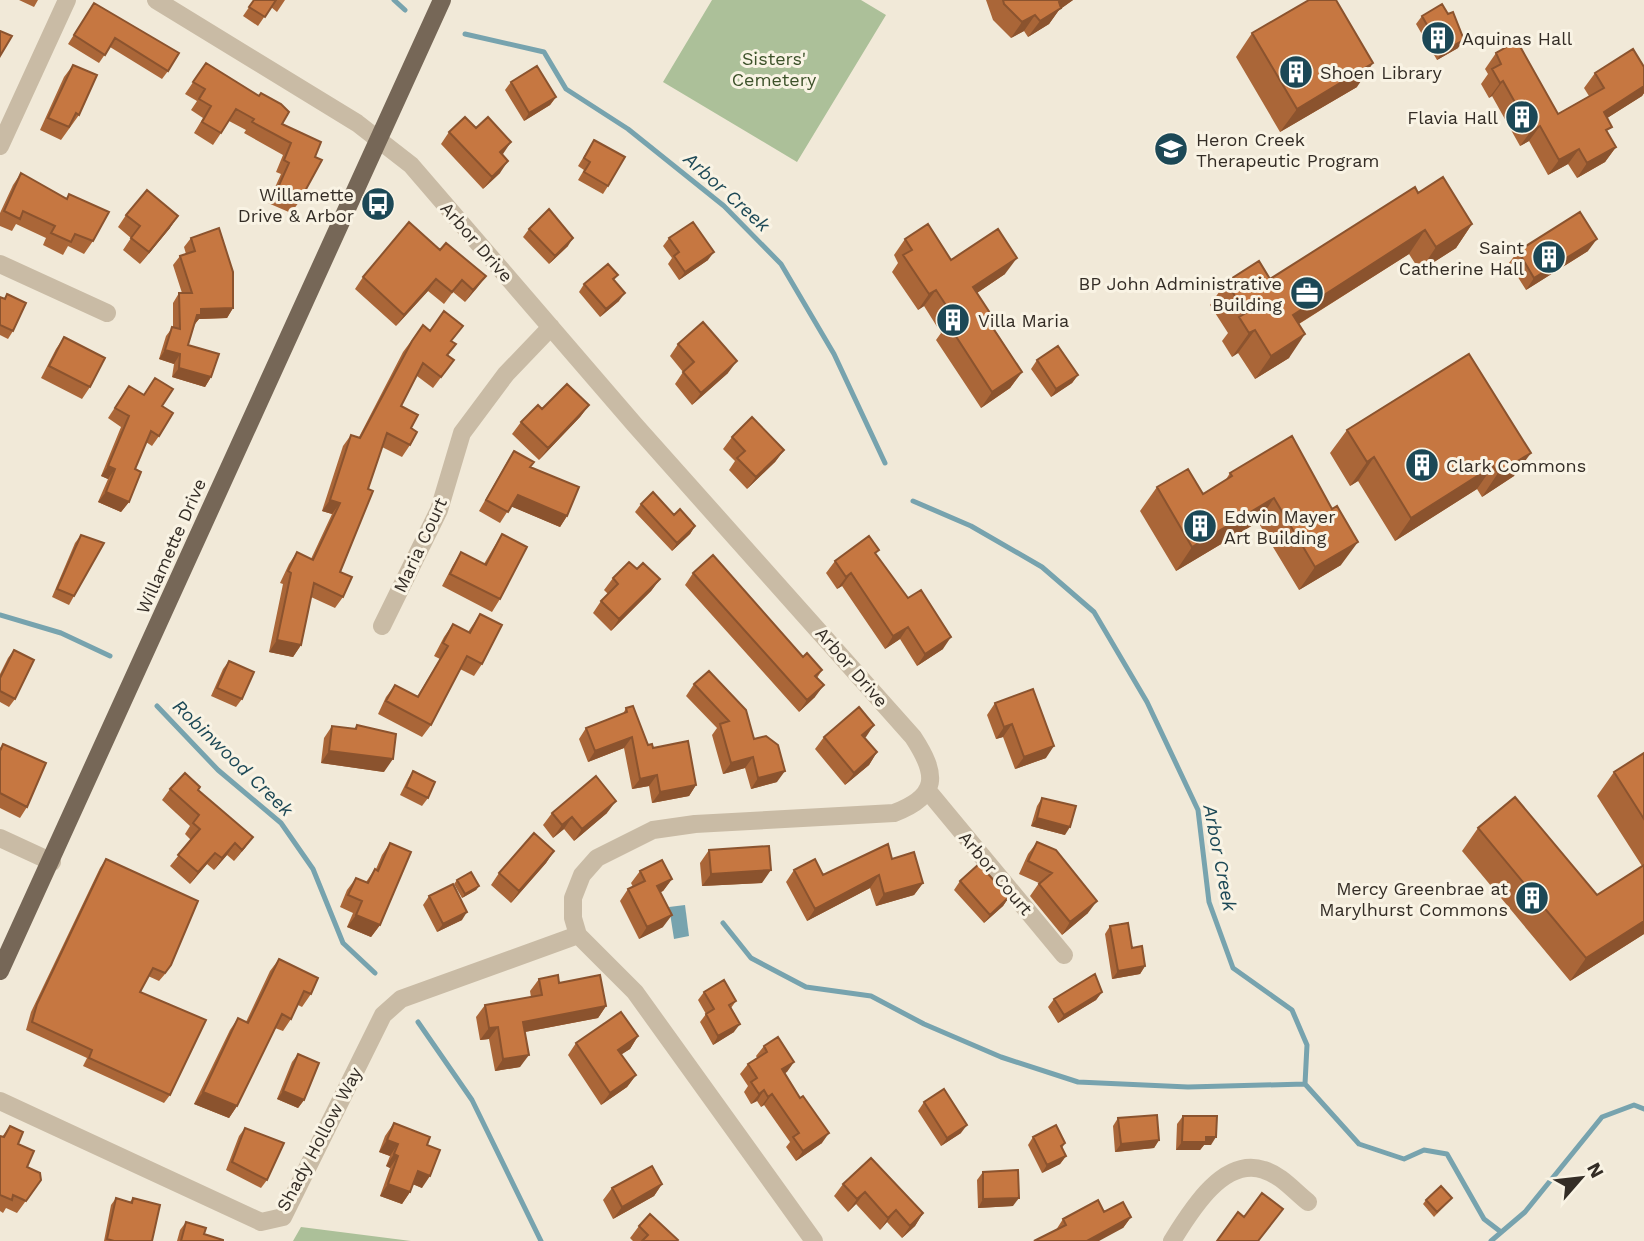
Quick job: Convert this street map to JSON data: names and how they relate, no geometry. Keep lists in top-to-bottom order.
{
  "streets": {
    "main road": ["Willamette Drive"],
    "street": [
      "Arbor Drive",
      "Maria Court",
      "Arbor Court",
      "Shady Hollow Way"
    ]
  },
  "crossings": [
    ["Arbor Drive", "Maria Court"],
    ["Arbor Drive", "Willamette Drive"],
    ["Arbor Drive", "Arbor Court"]
  ],
  "water": ["Arbor Creek", "Robinwood Creek"],
  "parks": ["Sisters' Cemetery"],
  "places": {
    "building": [
      "Aquinas Hall",
      "Shoen Library",
      "Flavia Hall",
      "Saint Catherine Hall",
      "Villa Maria",
      "Clark Commons",
      "Edwin Mayer Art Building",
      "Mercy Greenbrae at Marylhurst Commons"
    ],
    "school or university": ["Heron Creek Therapeutic Program"],
    "bus stop": ["Willamette Drive & Arbor"],
    "office": ["BP John Administrative Building"]
  },
  "north": "top right"
}
